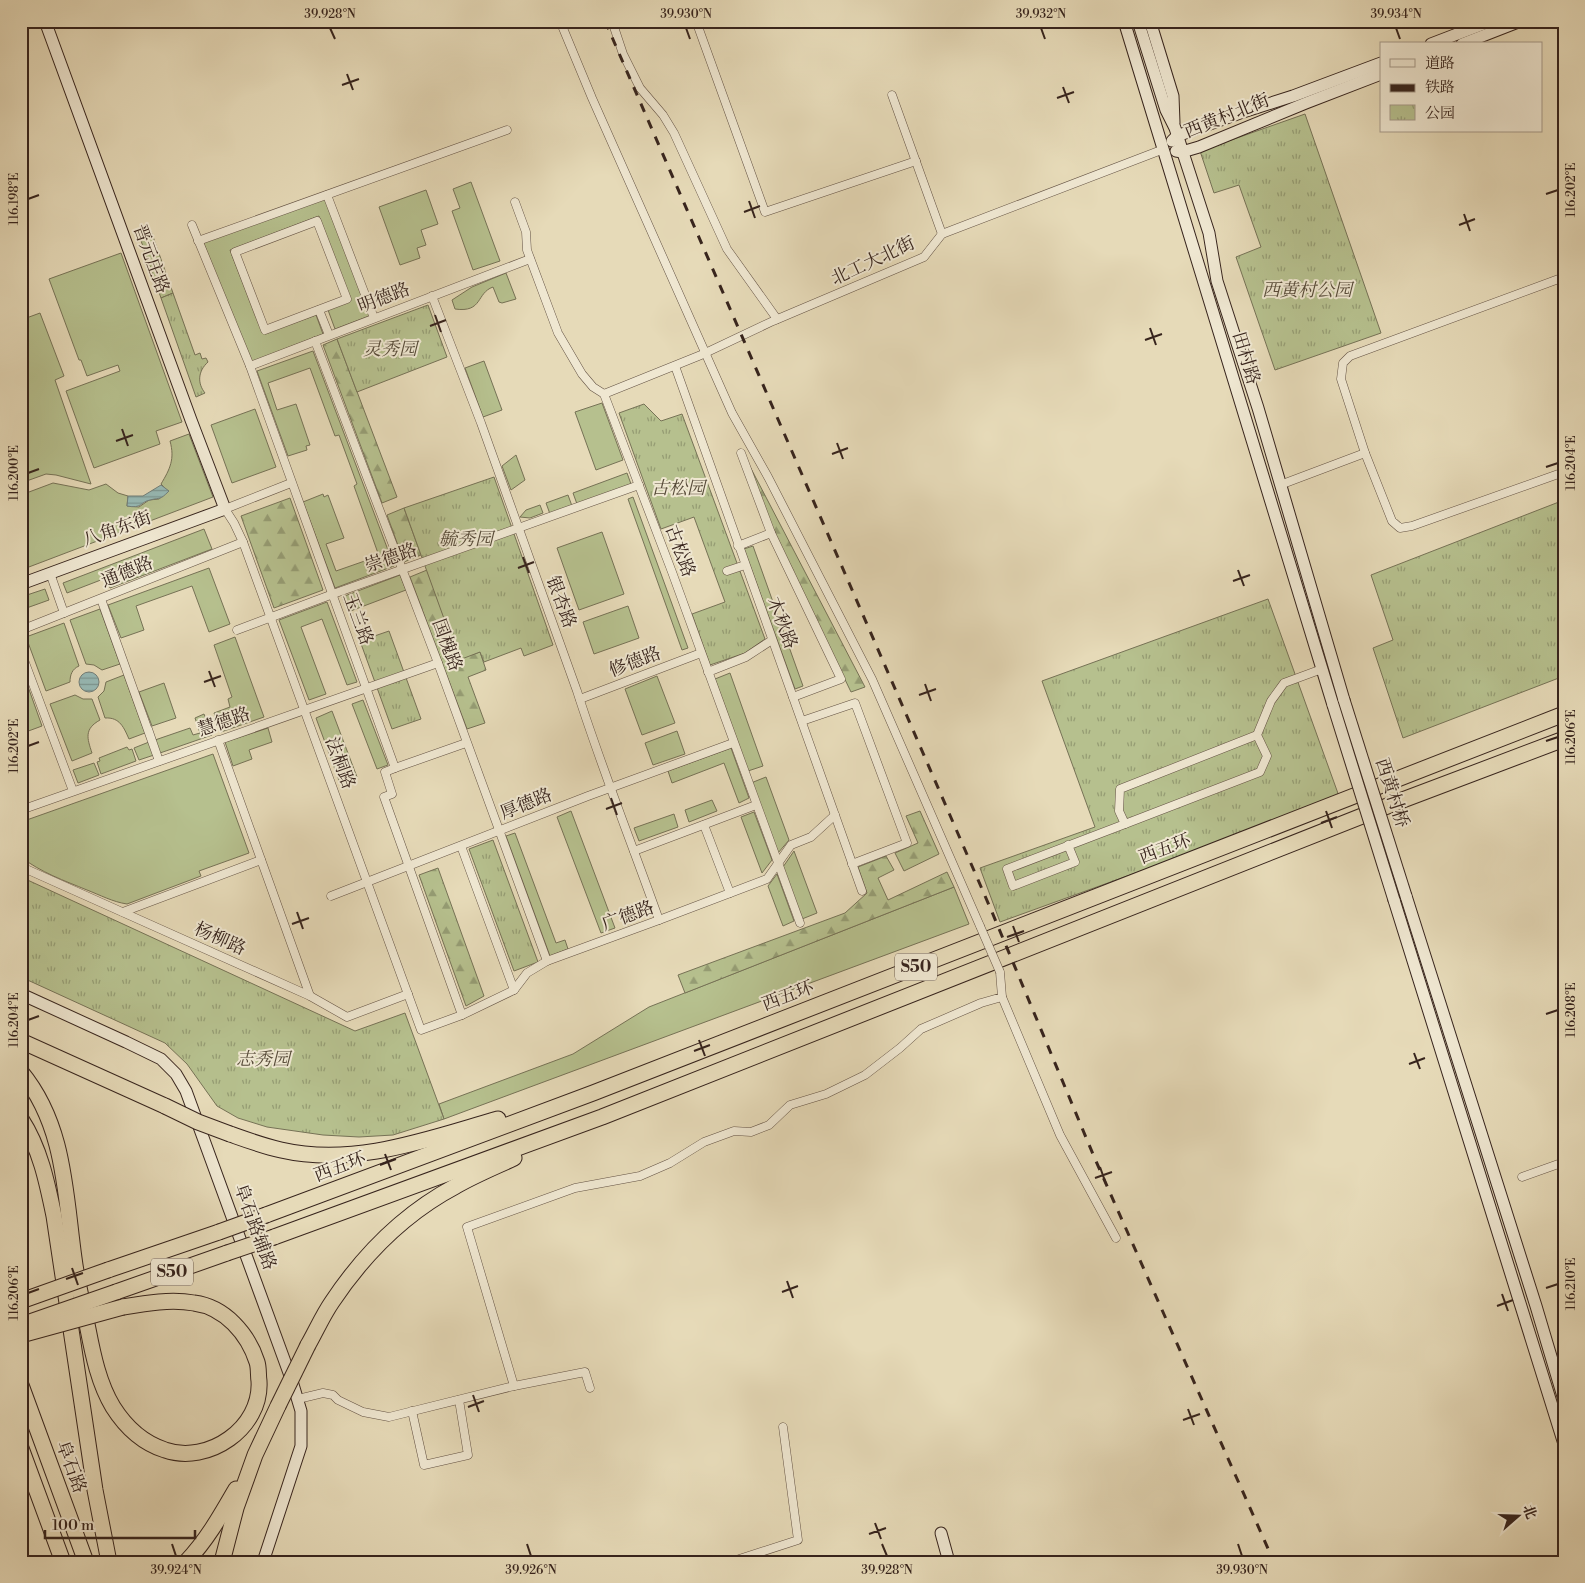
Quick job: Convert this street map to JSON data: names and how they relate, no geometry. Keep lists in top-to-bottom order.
{
  "streets": {
    "highway": ["西五环", "S50", "阜石路"],
    "main road": [
      "西黄村北街",
      "晋元庄路",
      "田村路",
      "八角东街",
      "西黄村桥",
      "阜石路辅路"
    ],
    "street": [
      "北工大北街",
      "明德路",
      "古松路",
      "崇德路",
      "通德路",
      "银杏路",
      "玉兰路",
      "木秋路",
      "国槐路",
      "修德路",
      "慧德路",
      "法桐路",
      "厚德路",
      "广德路",
      "杨柳路"
    ]
  },
  "crossings": [
    ["西黄村北街", "田村路"],
    ["晋元庄路", "八角东街"],
    ["晋元庄路", "法桐路"],
    ["北工大北街", "古松路"],
    ["北工大北街", "木秋路"],
    ["明德路", "古松路"],
    ["明德路", "银杏路"],
    ["明德路", "玉兰路"],
    ["明德路", "国槐路"],
    ["田村路", "西黄村桥"],
    ["八角东街", "法桐路"],
    ["古松路", "崇德路"],
    ["古松路", "修德路"],
    ["古松路", "厚德路"],
    ["古松路", "广德路"],
    ["崇德路", "银杏路"],
    ["崇德路", "玉兰路"],
    ["崇德路", "国槐路"],
    ["崇德路", "法桐路"],
    ["通德路", "法桐路"],
    ["银杏路", "修德路"],
    ["银杏路", "厚德路"],
    ["银杏路", "广德路"],
    ["玉兰路", "慧德路"],
    ["木秋路", "广德路"],
    ["国槐路", "慧德路"],
    ["国槐路", "厚德路"],
    ["国槐路", "广德路"],
    ["慧德路", "法桐路"],
    ["法桐路", "厚德路"],
    ["法桐路", "广德路"],
    ["法桐路", "杨柳路"]
  ],
  "parks": [
    "西黄村公园",
    "灵秀园",
    "古松园",
    "毓秀园",
    "志秀园"
  ],
  "legend": ["道路", "铁路", "公园"],
  "scale_bar": "100 m",
  "north": "right",
  "coordinates": [
    "39.928°N",
    "39.930°N",
    "39.932°N",
    "39.934°N",
    "116.202°E",
    "116.198°E",
    "116.204°E",
    "116.200°E",
    "116.206°E",
    "116.208°E",
    "116.210°E",
    "39.924°N",
    "39.926°N"
  ]
}
